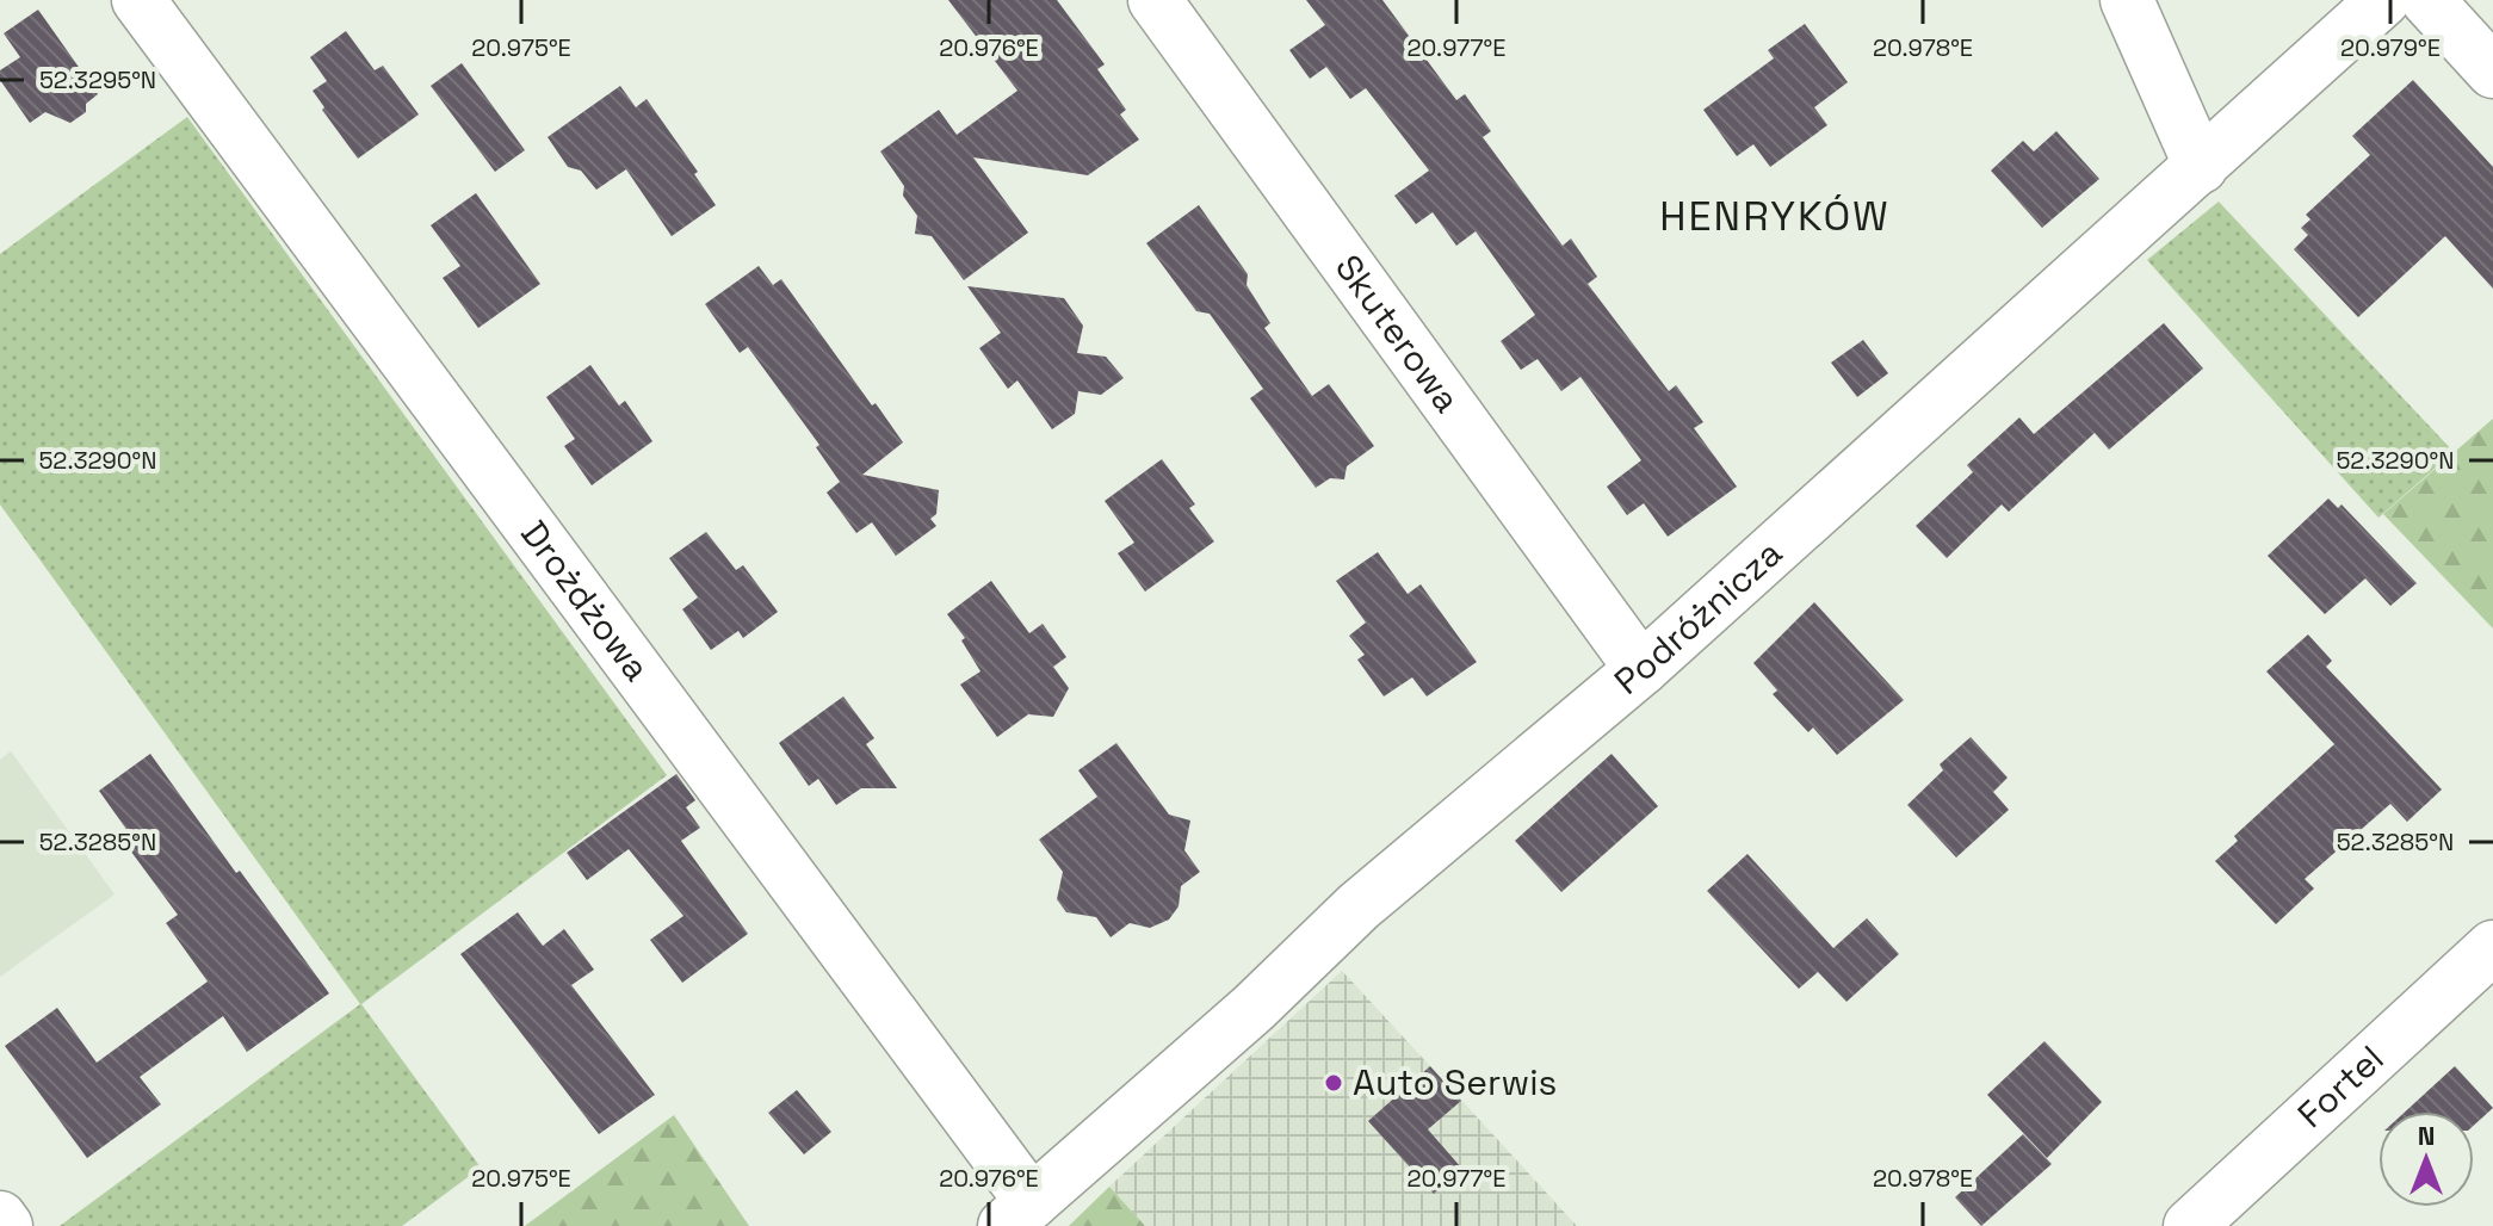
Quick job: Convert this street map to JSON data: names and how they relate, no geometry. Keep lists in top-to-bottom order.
{
  "streets": {
    "street": [
      "Skuterowa",
      "Drożdżowa",
      "Podróżnicza",
      "Fortel"
    ]
  },
  "crossings": [
    ["Skuterowa", "Podróżnicza"],
    ["Drożdżowa", "Podróżnicza"]
  ],
  "districts": ["HENRYKÓW"],
  "places": ["Auto Serwis"],
  "north": "top",
  "coordinates": [
    "20.975°E",
    "20.976°E",
    "20.977°E",
    "20.978°E",
    "20.979°E",
    "52.3295°N",
    "52.3290°N",
    "52.3285°N"
  ]
}
